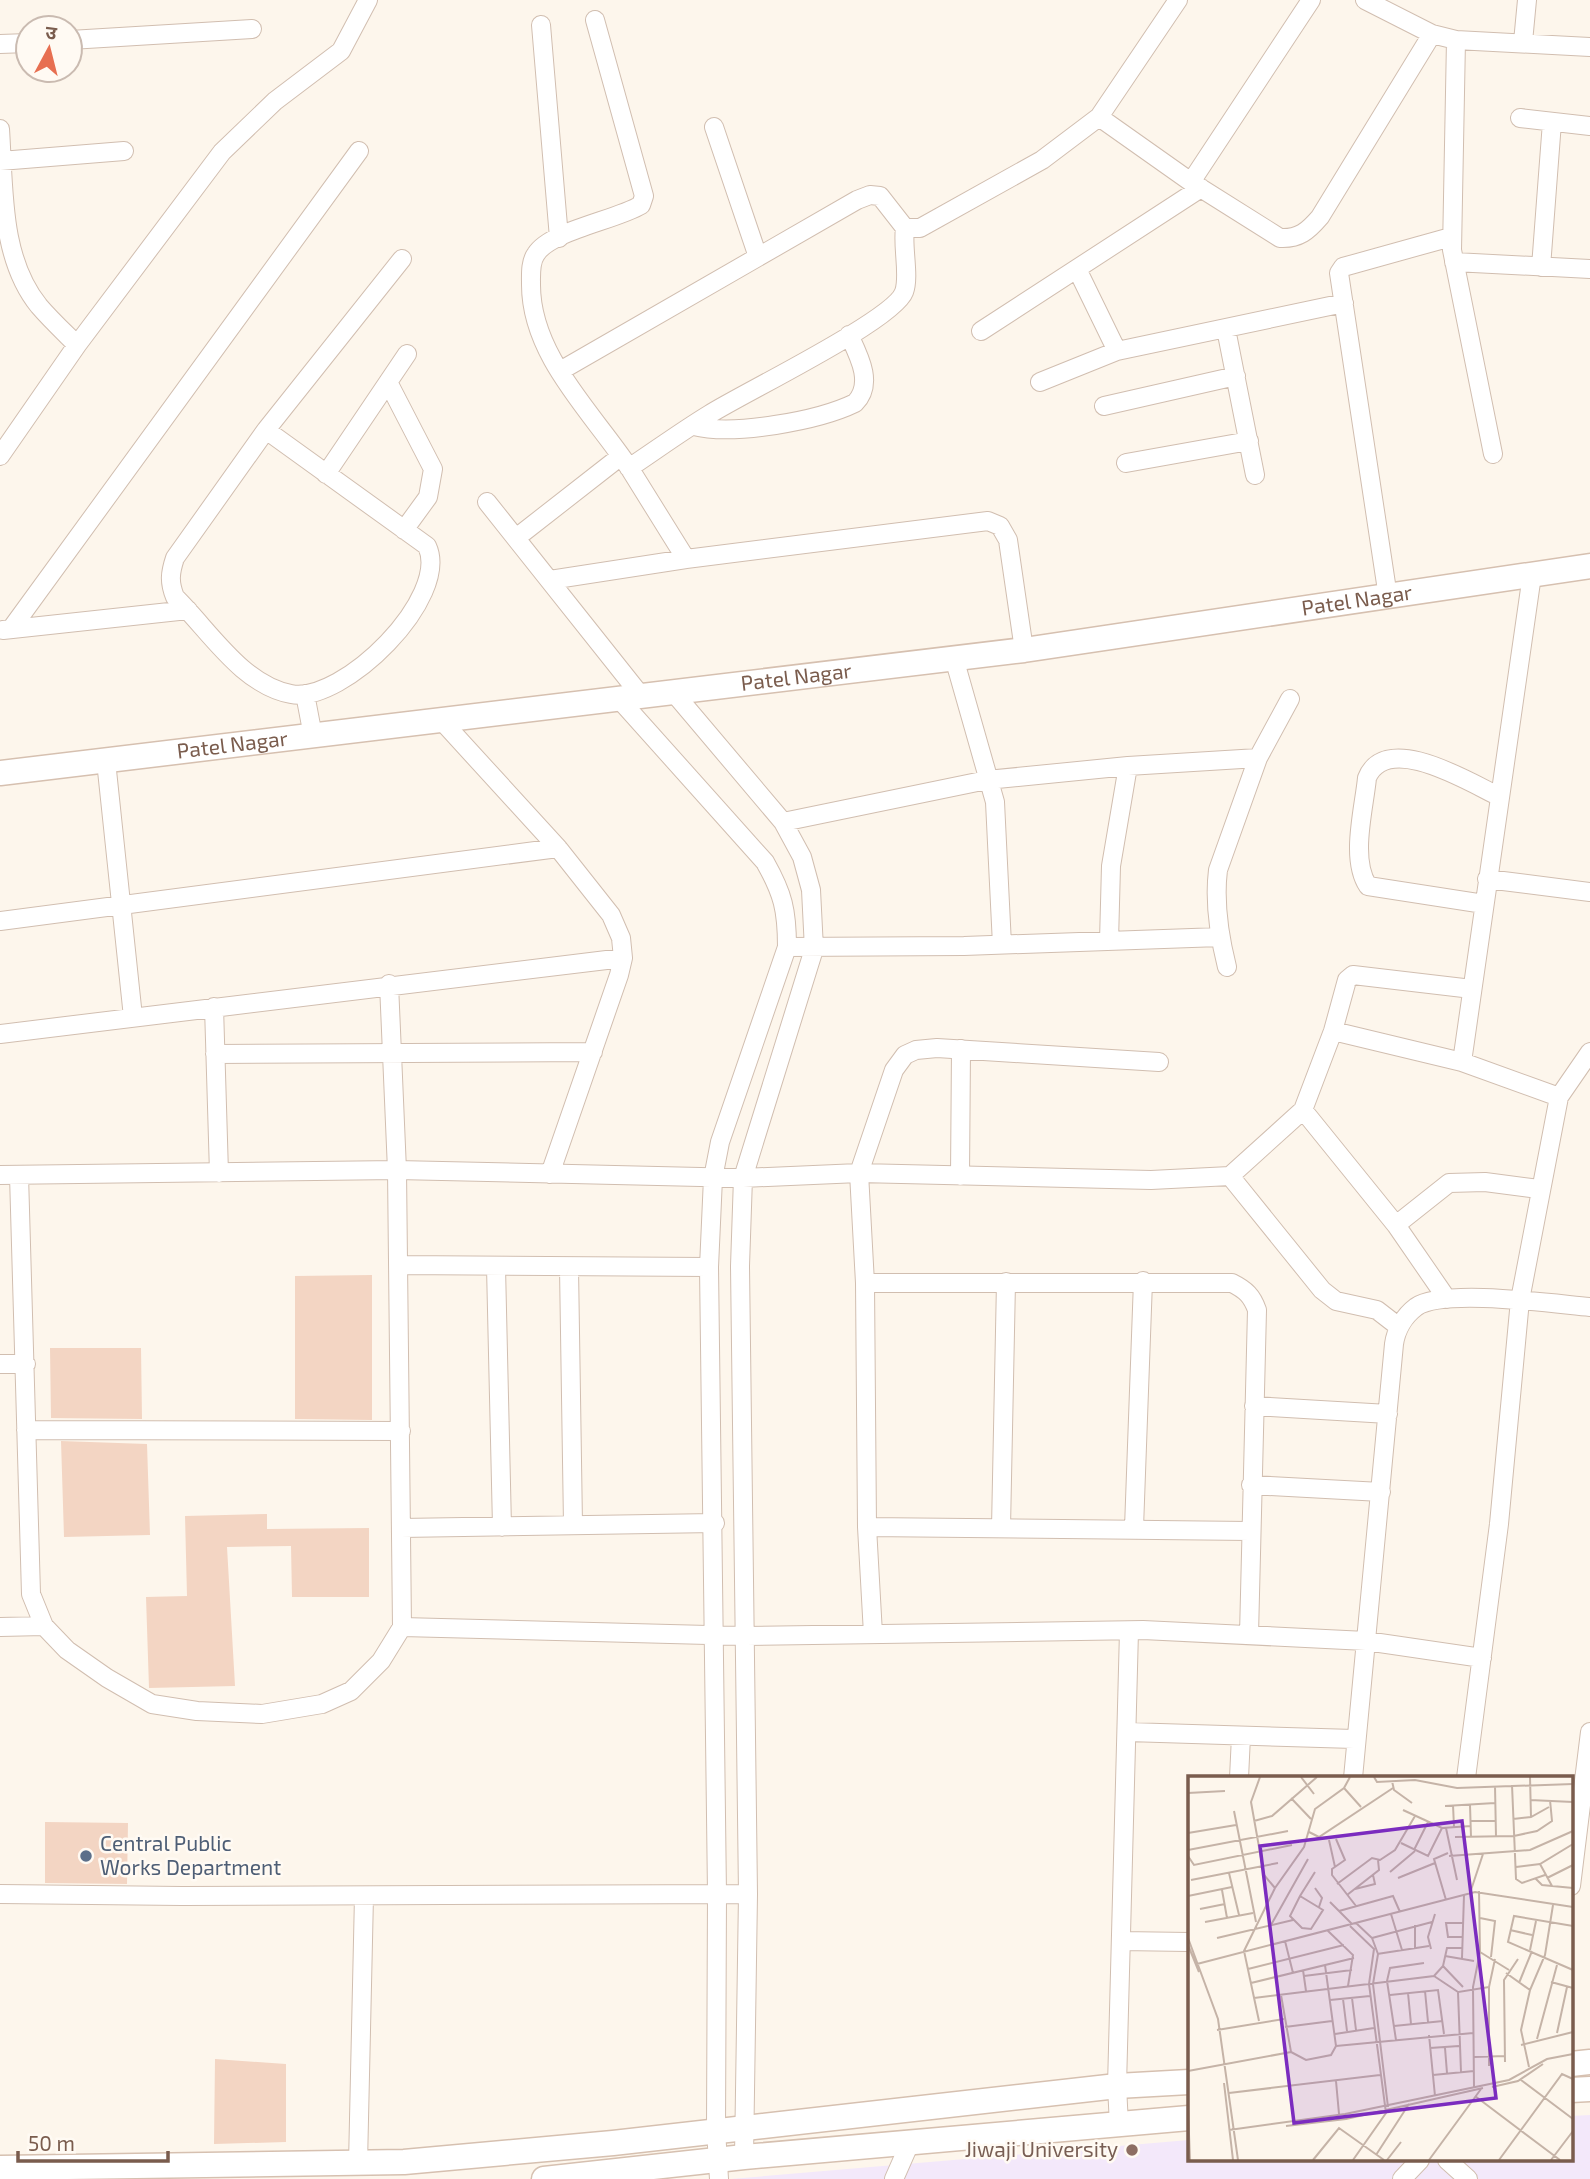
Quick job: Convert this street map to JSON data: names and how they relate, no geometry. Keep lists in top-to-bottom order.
{
  "streets": {
    "main road": ["Patel Nagar"]
  },
  "places": ["Central Public Works Department", "Jiwaji University"],
  "scale_bar": "50 m",
  "north": "top"
}
